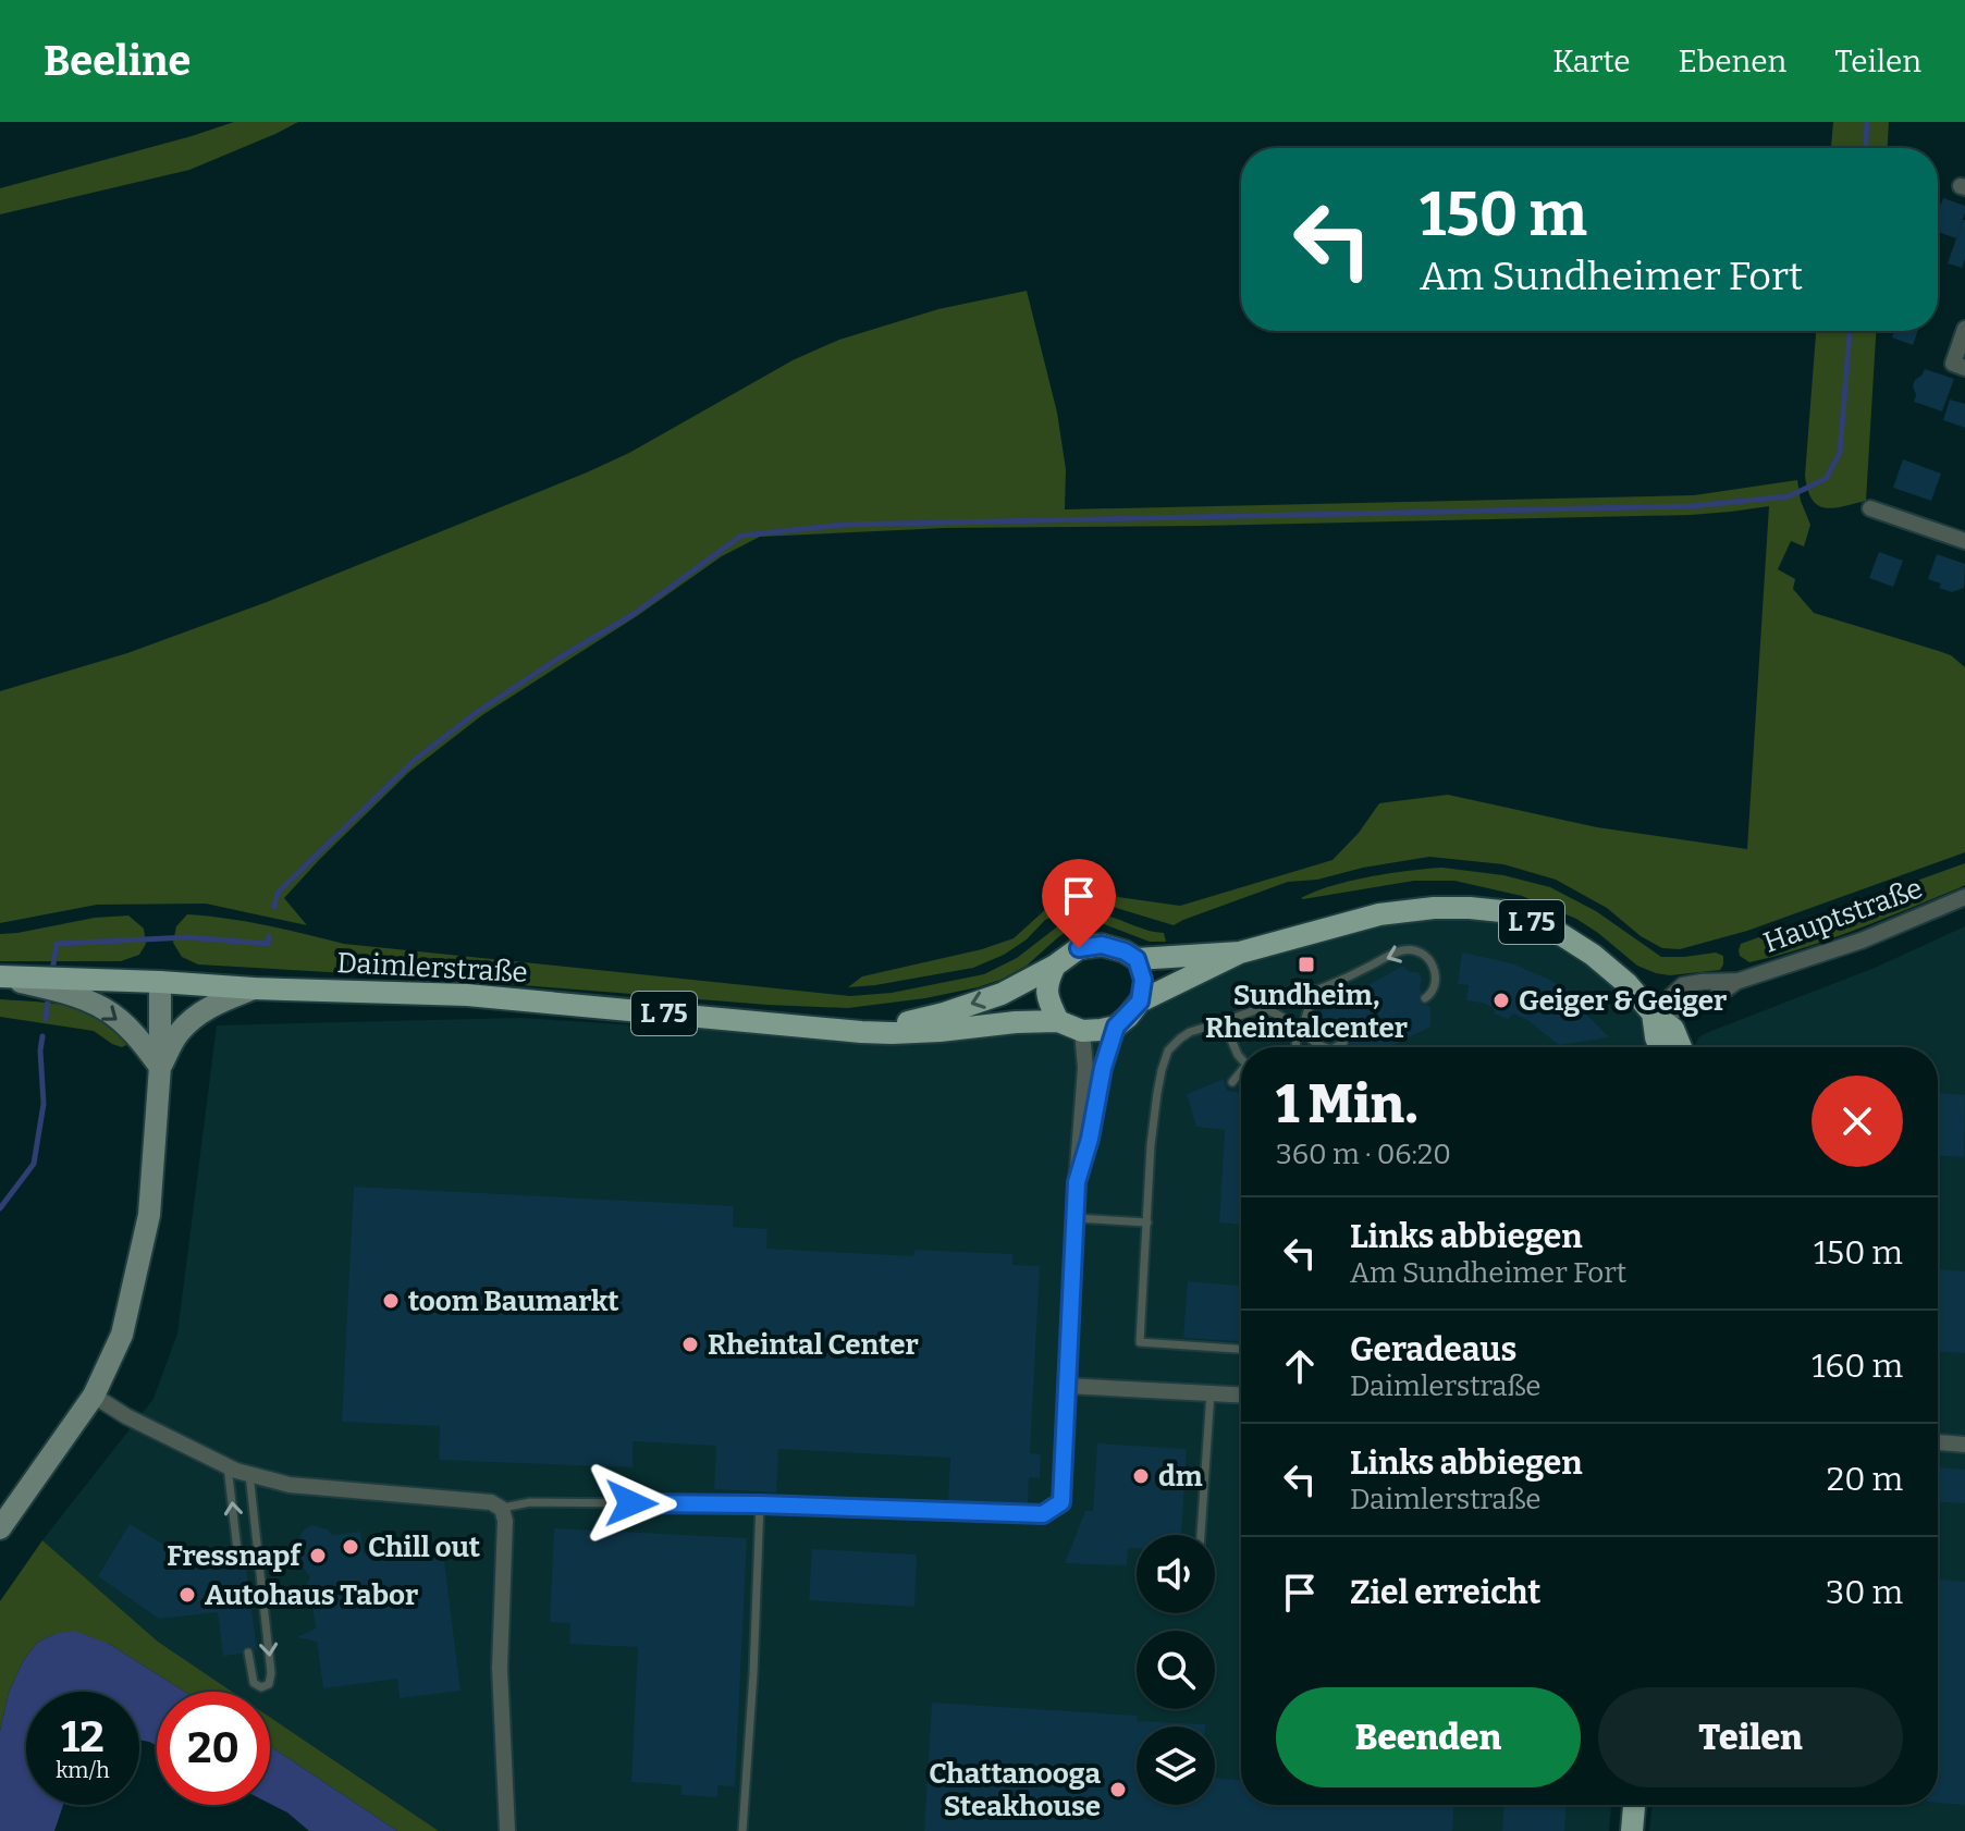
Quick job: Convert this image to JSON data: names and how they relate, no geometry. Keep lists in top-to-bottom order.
{
  "streets": {
    "main road": ["L 75", "Daimlerstraße"],
    "street": ["Hauptstraße"]
  },
  "crossings": [
    ["Hauptstraße", "Daimlerstraße"]
  ],
  "places": {
    "transit": ["Sundheim, Rheintalcenter"],
    "other": [
      "Geiger & Geiger",
      "toom Baumarkt",
      "Rheintal Center",
      "dm",
      "Chill out",
      "Fressnapf",
      "Autohaus Tabor",
      "Chattanooga Steakhouse"
    ]
  },
  "page": {
    "header": "Beeline",
    "nav": ["Karte", "Ebenen", "Teilen"],
    "turn": ["150 m", "Am Sundheimer Fort"],
    "heading": ["1 Min.", "360 m · 06:20"],
    "list": [
      {
        "name": "Links abbiegen",
        "note": "Am Sundheimer Fort",
        "value": "150 m"
      },
      {
        "name": "Geradeaus",
        "note": "Daimlerstraße",
        "value": "160 m"
      },
      {
        "name": "Links abbiegen",
        "note": "Daimlerstraße",
        "value": "20 m"
      },
      {
        "name": "Ziel erreicht",
        "value": "30 m"
      }
    ],
    "buttons": ["Beenden", "Teilen"],
    "speed": "12 km/h",
    "limit": "20"
  }
}
